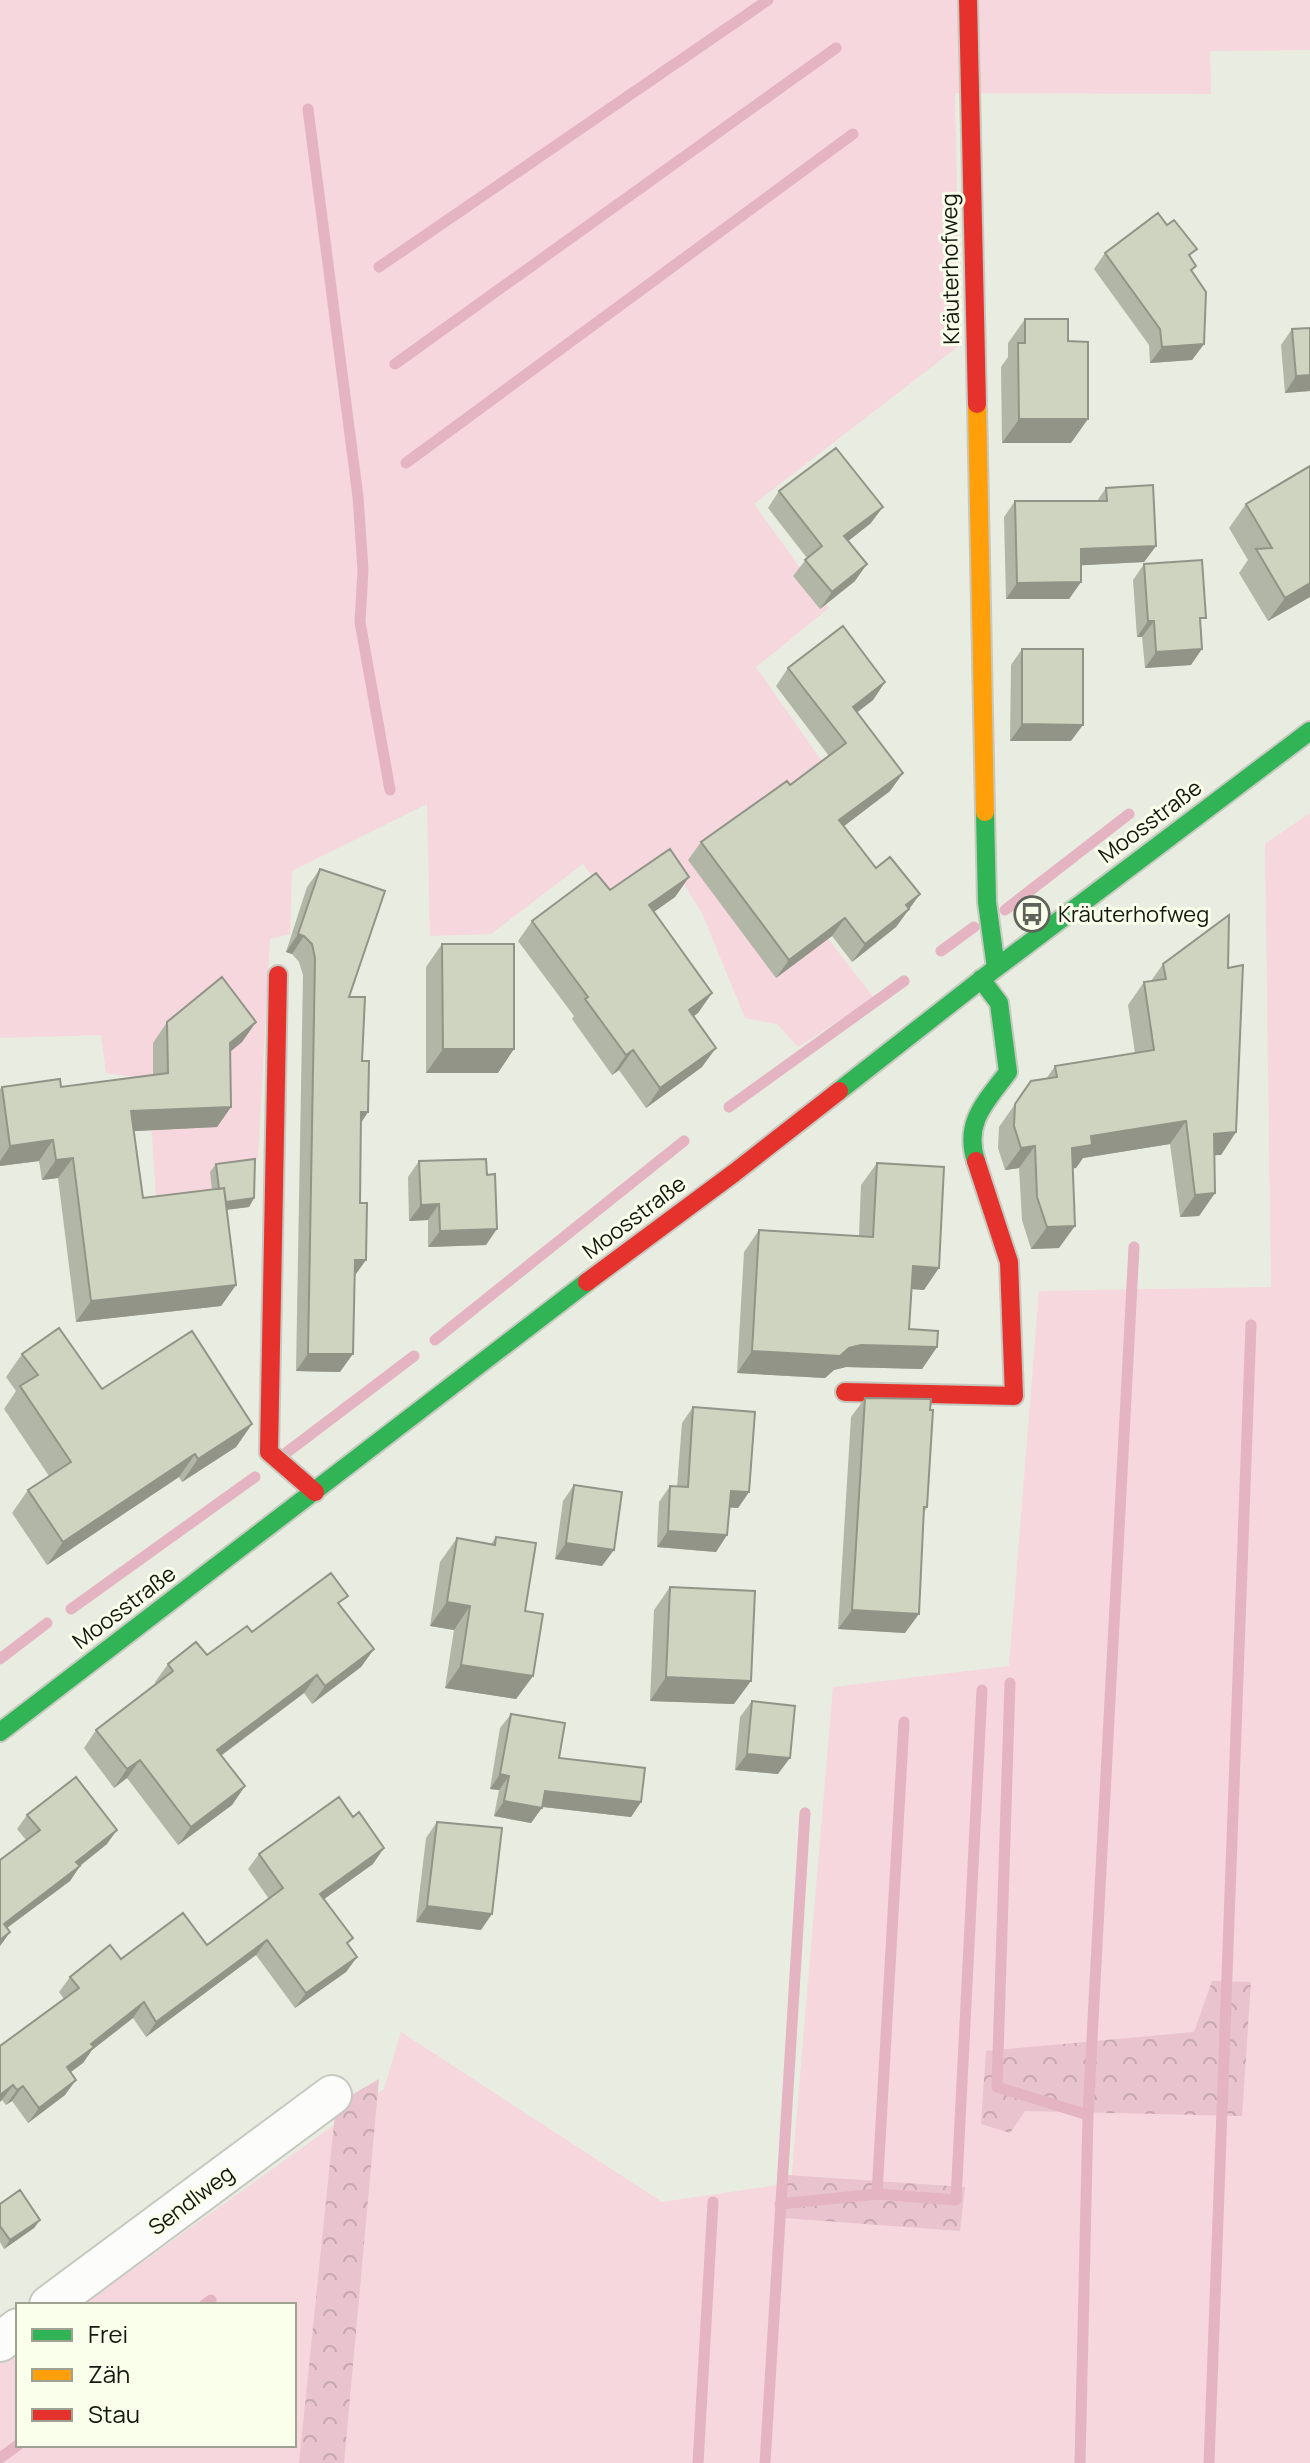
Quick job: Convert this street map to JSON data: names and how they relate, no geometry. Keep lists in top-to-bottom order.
{
  "streets": {
    "street": ["Kräuterhofweg", "Moosstraße", "Sendlweg"]
  },
  "crossings": [
    ["Kräuterhofweg", "Moosstraße"]
  ],
  "places": {
    "bus stop": ["Kräuterhofweg"]
  },
  "legend": ["Frei", "Zäh", "Stau"]
}
